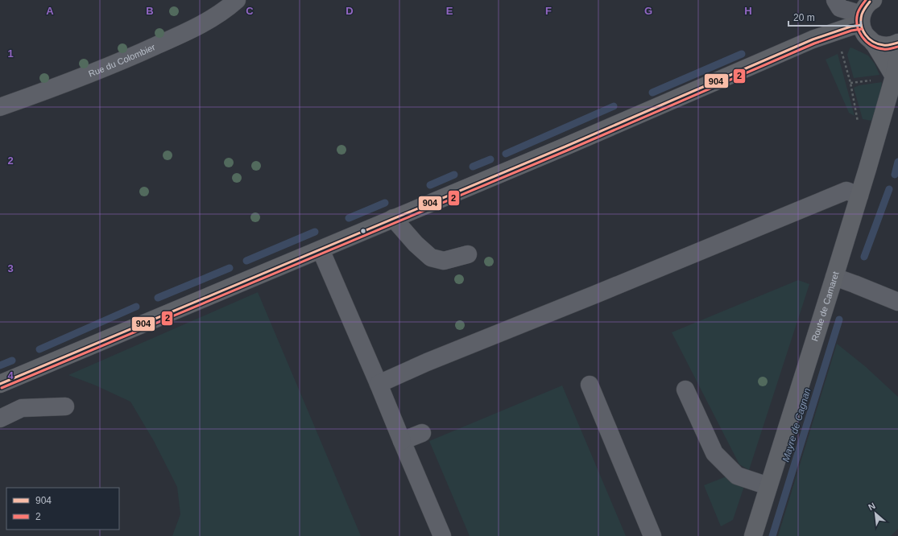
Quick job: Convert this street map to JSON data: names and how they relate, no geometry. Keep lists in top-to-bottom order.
{
  "streets": {
    "main road": ["Route de Camaret"],
    "street": ["Rue du Colombier"]
  },
  "water": ["Mayre de Cagnan"],
  "lines": ["transit line 2", "transit line 904"],
  "legend": ["904", "2"],
  "scale_bar": "20 m",
  "north": "top left",
  "grid": {
    "columns": [
      "A",
      "B",
      "C",
      "D",
      "E",
      "F",
      "G",
      "H"
    ],
    "rows": [
      "1",
      "2",
      "3",
      "4"
    ]
  }
}
